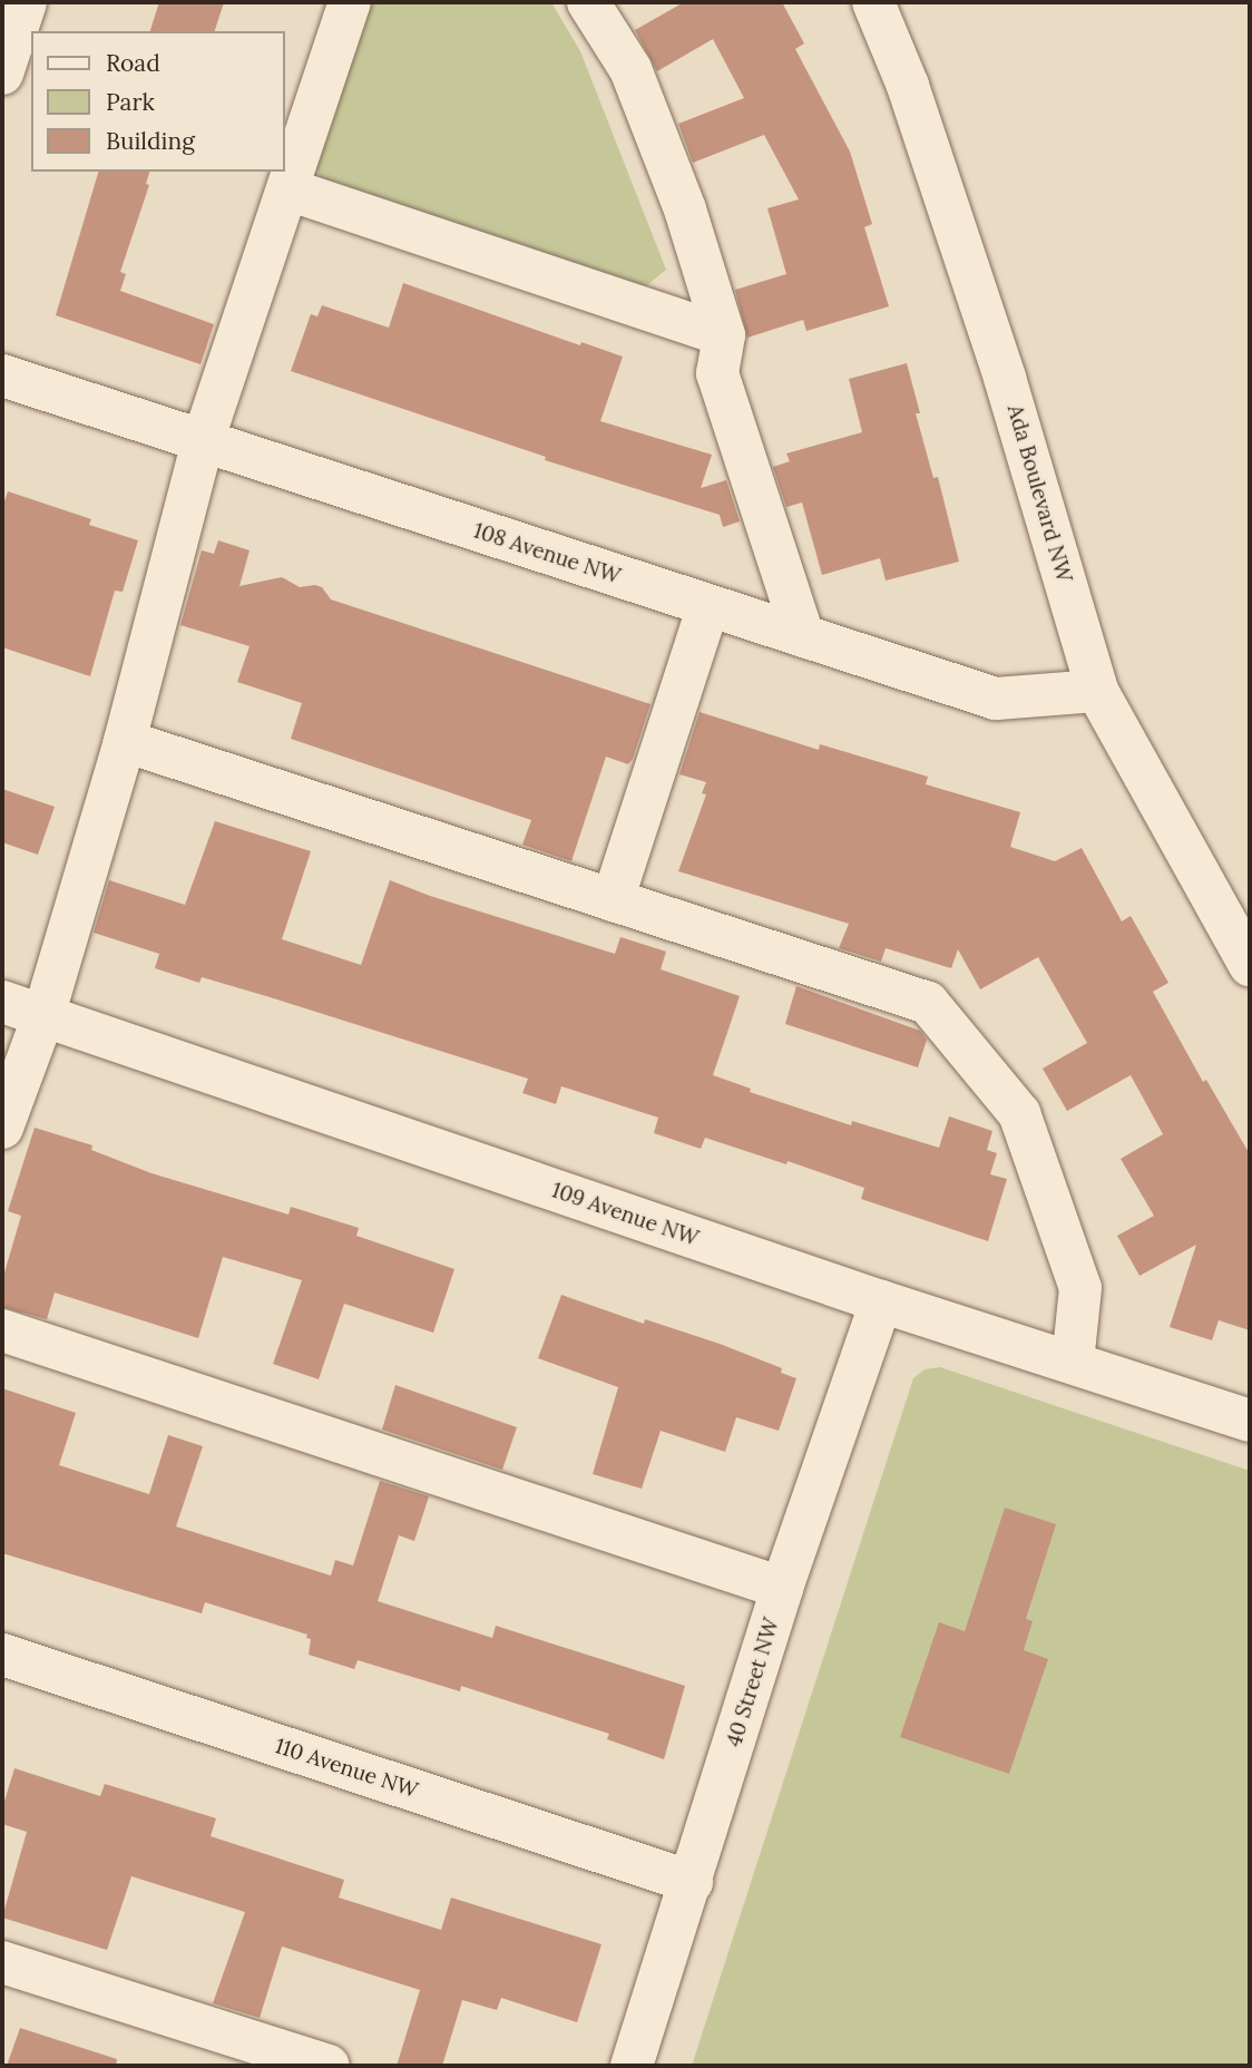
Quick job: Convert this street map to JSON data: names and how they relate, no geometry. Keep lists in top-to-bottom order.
{
  "streets": {
    "street": [
      "Ada Boulevard NW",
      "108 Avenue NW",
      "109 Avenue NW",
      "40 Street NW",
      "110 Avenue NW"
    ]
  },
  "crossings": [
    ["Ada Boulevard NW", "108 Avenue NW"],
    ["109 Avenue NW", "40 Street NW"],
    ["40 Street NW", "110 Avenue NW"]
  ],
  "legend": ["Road", "Park", "Building"]
}
